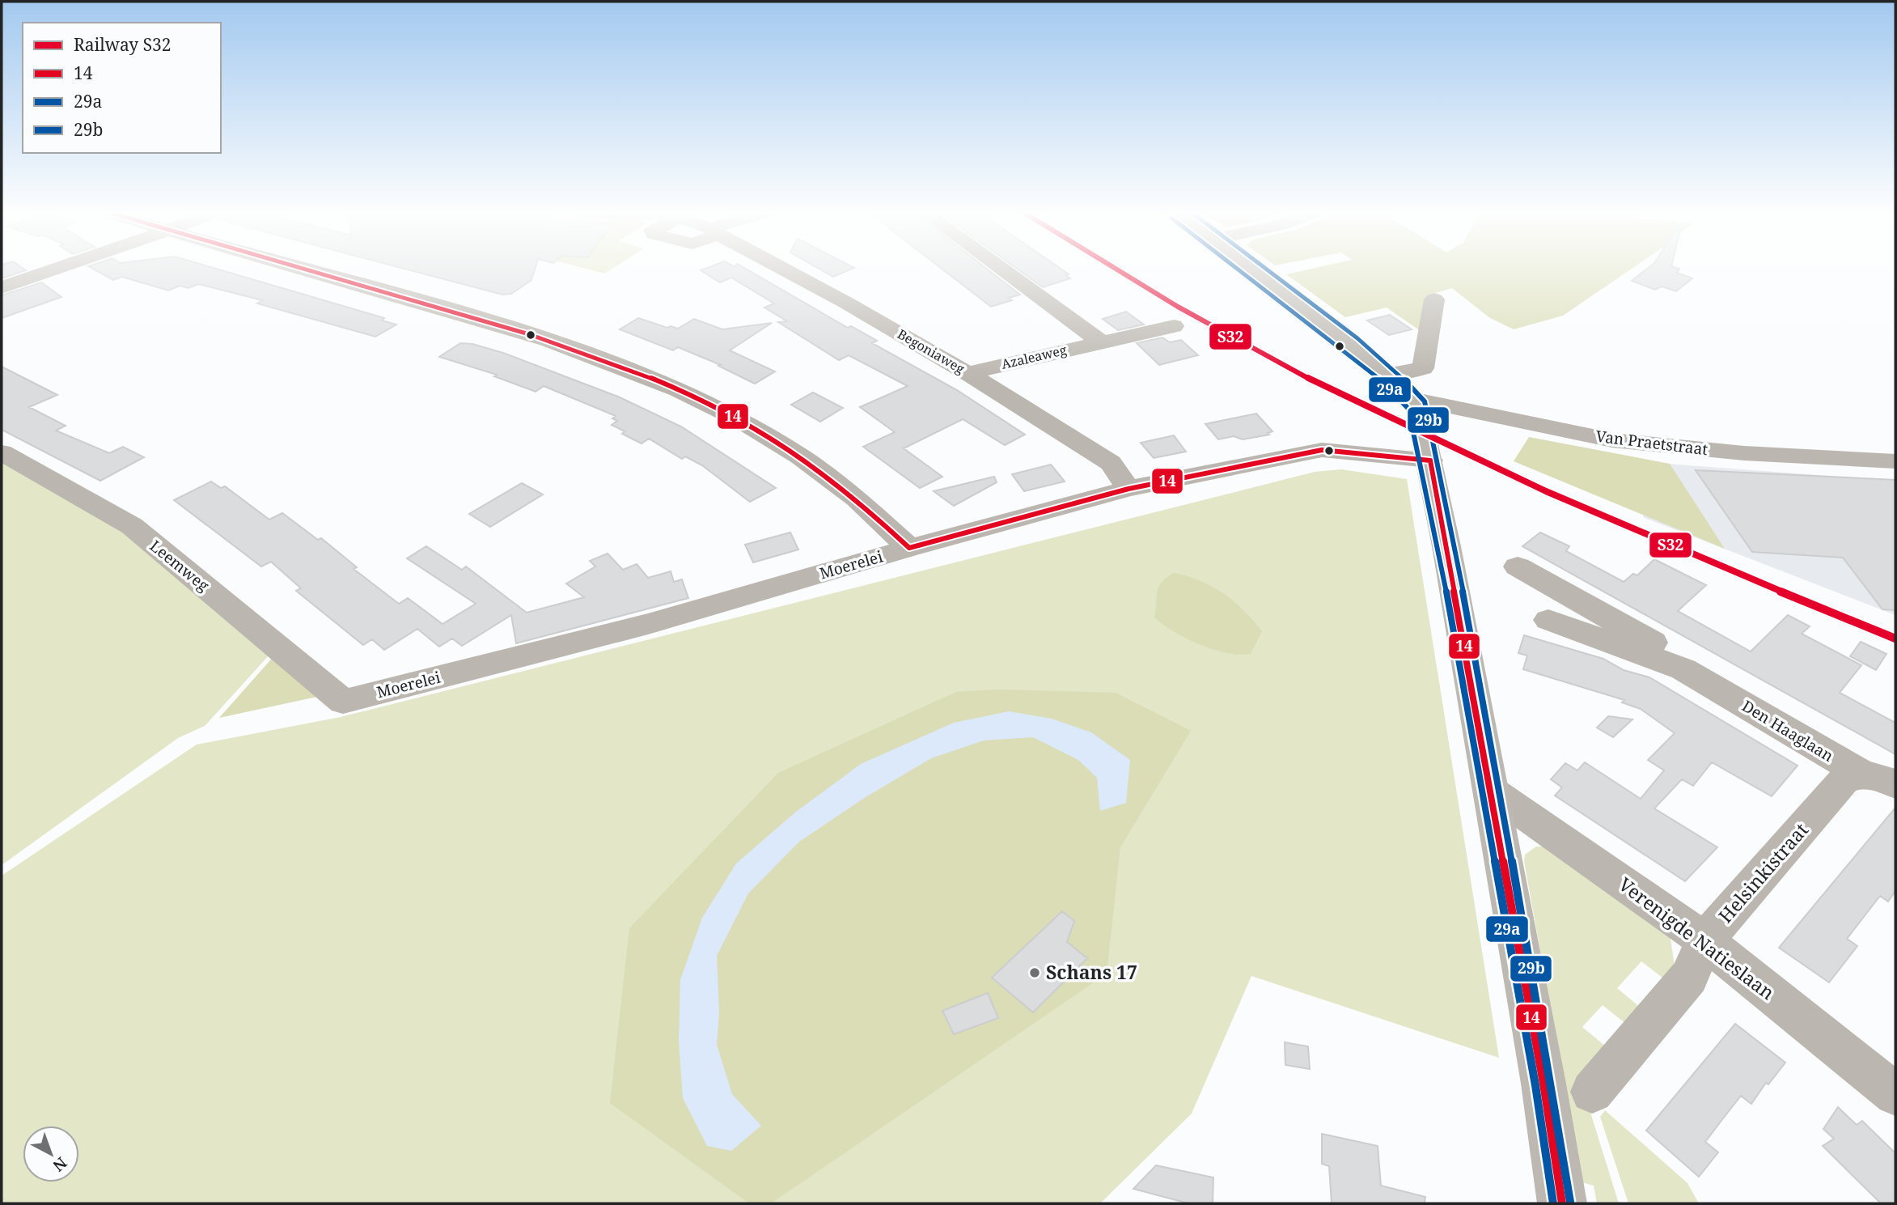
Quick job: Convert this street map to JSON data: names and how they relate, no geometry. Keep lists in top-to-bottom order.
{
  "streets": {
    "street": [
      "Begoniaweg",
      "Azaleaweg",
      "Van Praetstraat",
      "Moerelei",
      "Leemweg",
      "Den Haaglaan",
      "Helsinkistraat",
      "Verenigde Natieslaan"
    ]
  },
  "crossings": [
    ["Begoniaweg", "Azaleaweg"],
    ["Begoniaweg", "Moerelei"],
    ["Moerelei", "Leemweg"],
    ["Den Haaglaan", "Helsinkistraat"],
    ["Helsinkistraat", "Verenigde Natieslaan"]
  ],
  "places": ["Schans 17"],
  "lines": [
    "rail line S32",
    "transit line 14",
    "transit line 29a",
    "transit line 29b"
  ],
  "legend": [
    "Railway S32",
    "14",
    "29a",
    "29b"
  ],
  "north": "bottom right"
}
